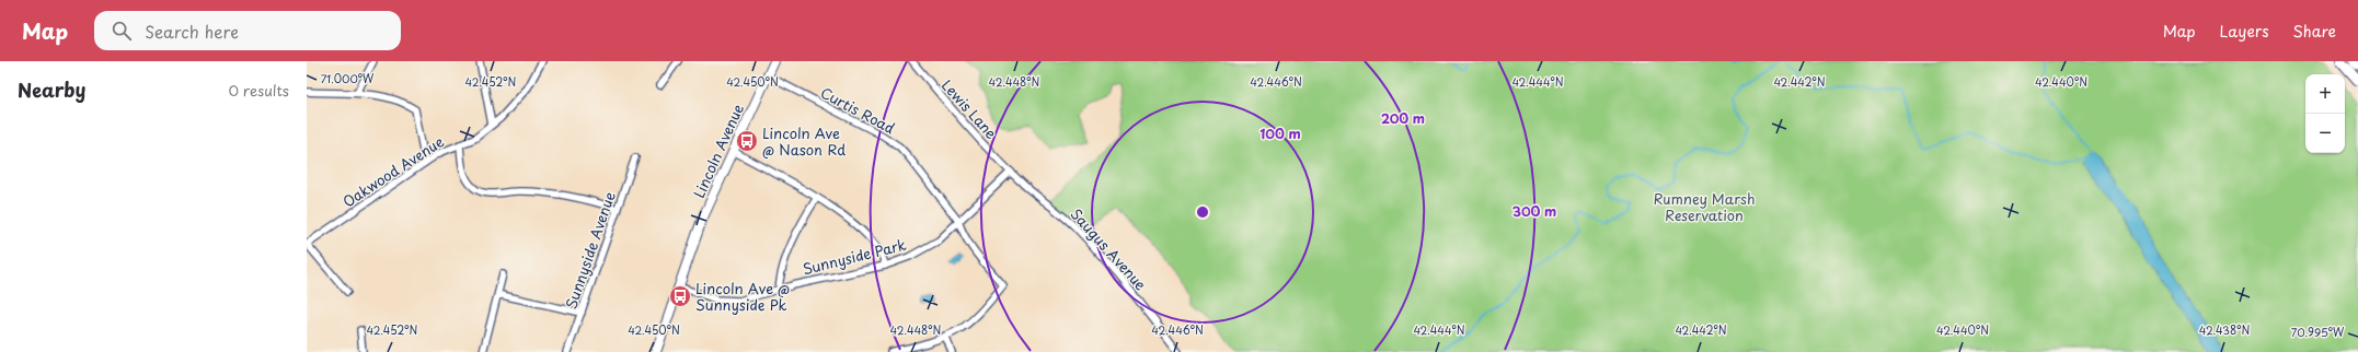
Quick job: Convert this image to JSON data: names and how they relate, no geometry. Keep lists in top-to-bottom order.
{
  "streets": {
    "main road": ["Lincoln Avenue"],
    "street": [
      "Lewis Lane",
      "Curtis Road",
      "Oakwood Avenue",
      "Saugus Avenue",
      "Sunnyside Avenue",
      "Sunnyside Park"
    ]
  },
  "crossings": [
    ["Lewis Lane", "Saugus Avenue"],
    ["Lewis Lane", "Sunnyside Park"],
    ["Curtis Road", "Lincoln Avenue"],
    ["Curtis Road", "Sunnyside Park"],
    ["Lincoln Avenue", "Sunnyside Park"],
    ["Saugus Avenue", "Sunnyside Park"]
  ],
  "parks": ["Rumney Marsh Reservation"],
  "places": {
    "bus stop": ["Lincoln Ave @ Nason Rd", "Lincoln Ave @ Sunnyside Pk"]
  },
  "page": {
    "header": "Map",
    "search": "Search here",
    "nav": ["Map", "Layers", "Share"],
    "heading": ["Nearby", "0 results"],
    "map_buttons": ["+", "−"]
  },
  "coordinates": [
    "71.000°W",
    "42.452°N",
    "42.450°N",
    "42.448°N",
    "42.446°N",
    "42.444°N",
    "42.442°N",
    "42.440°N",
    "42.438°N",
    "70.995°W"
  ],
  "rings": ["200 m", "100 m", "300 m"]
}
